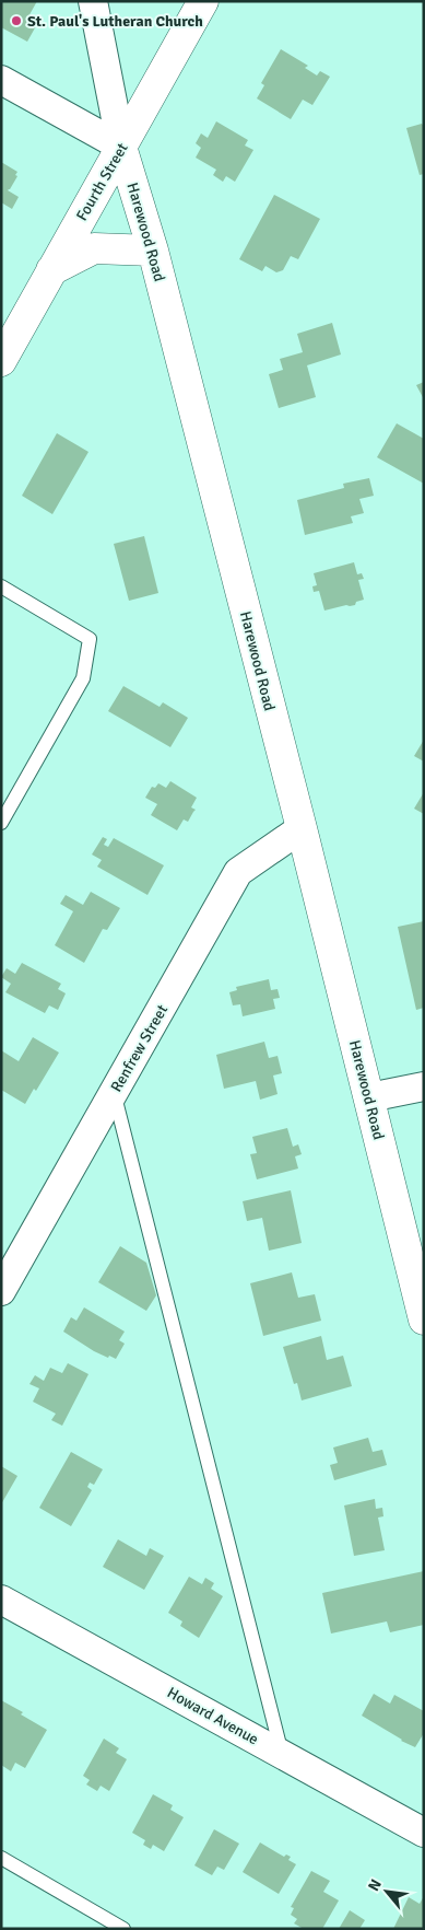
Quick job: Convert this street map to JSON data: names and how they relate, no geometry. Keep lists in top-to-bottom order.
{
  "streets": {
    "street": [
      "Fourth Street",
      "Harewood Road",
      "Renfrew Street",
      "Howard Avenue"
    ]
  },
  "crossings": [
    ["Fourth Street", "Harewood Road"],
    ["Harewood Road", "Renfrew Street"]
  ],
  "places": ["St. Paul's Lutheran Church"],
  "north": "top left"
}
